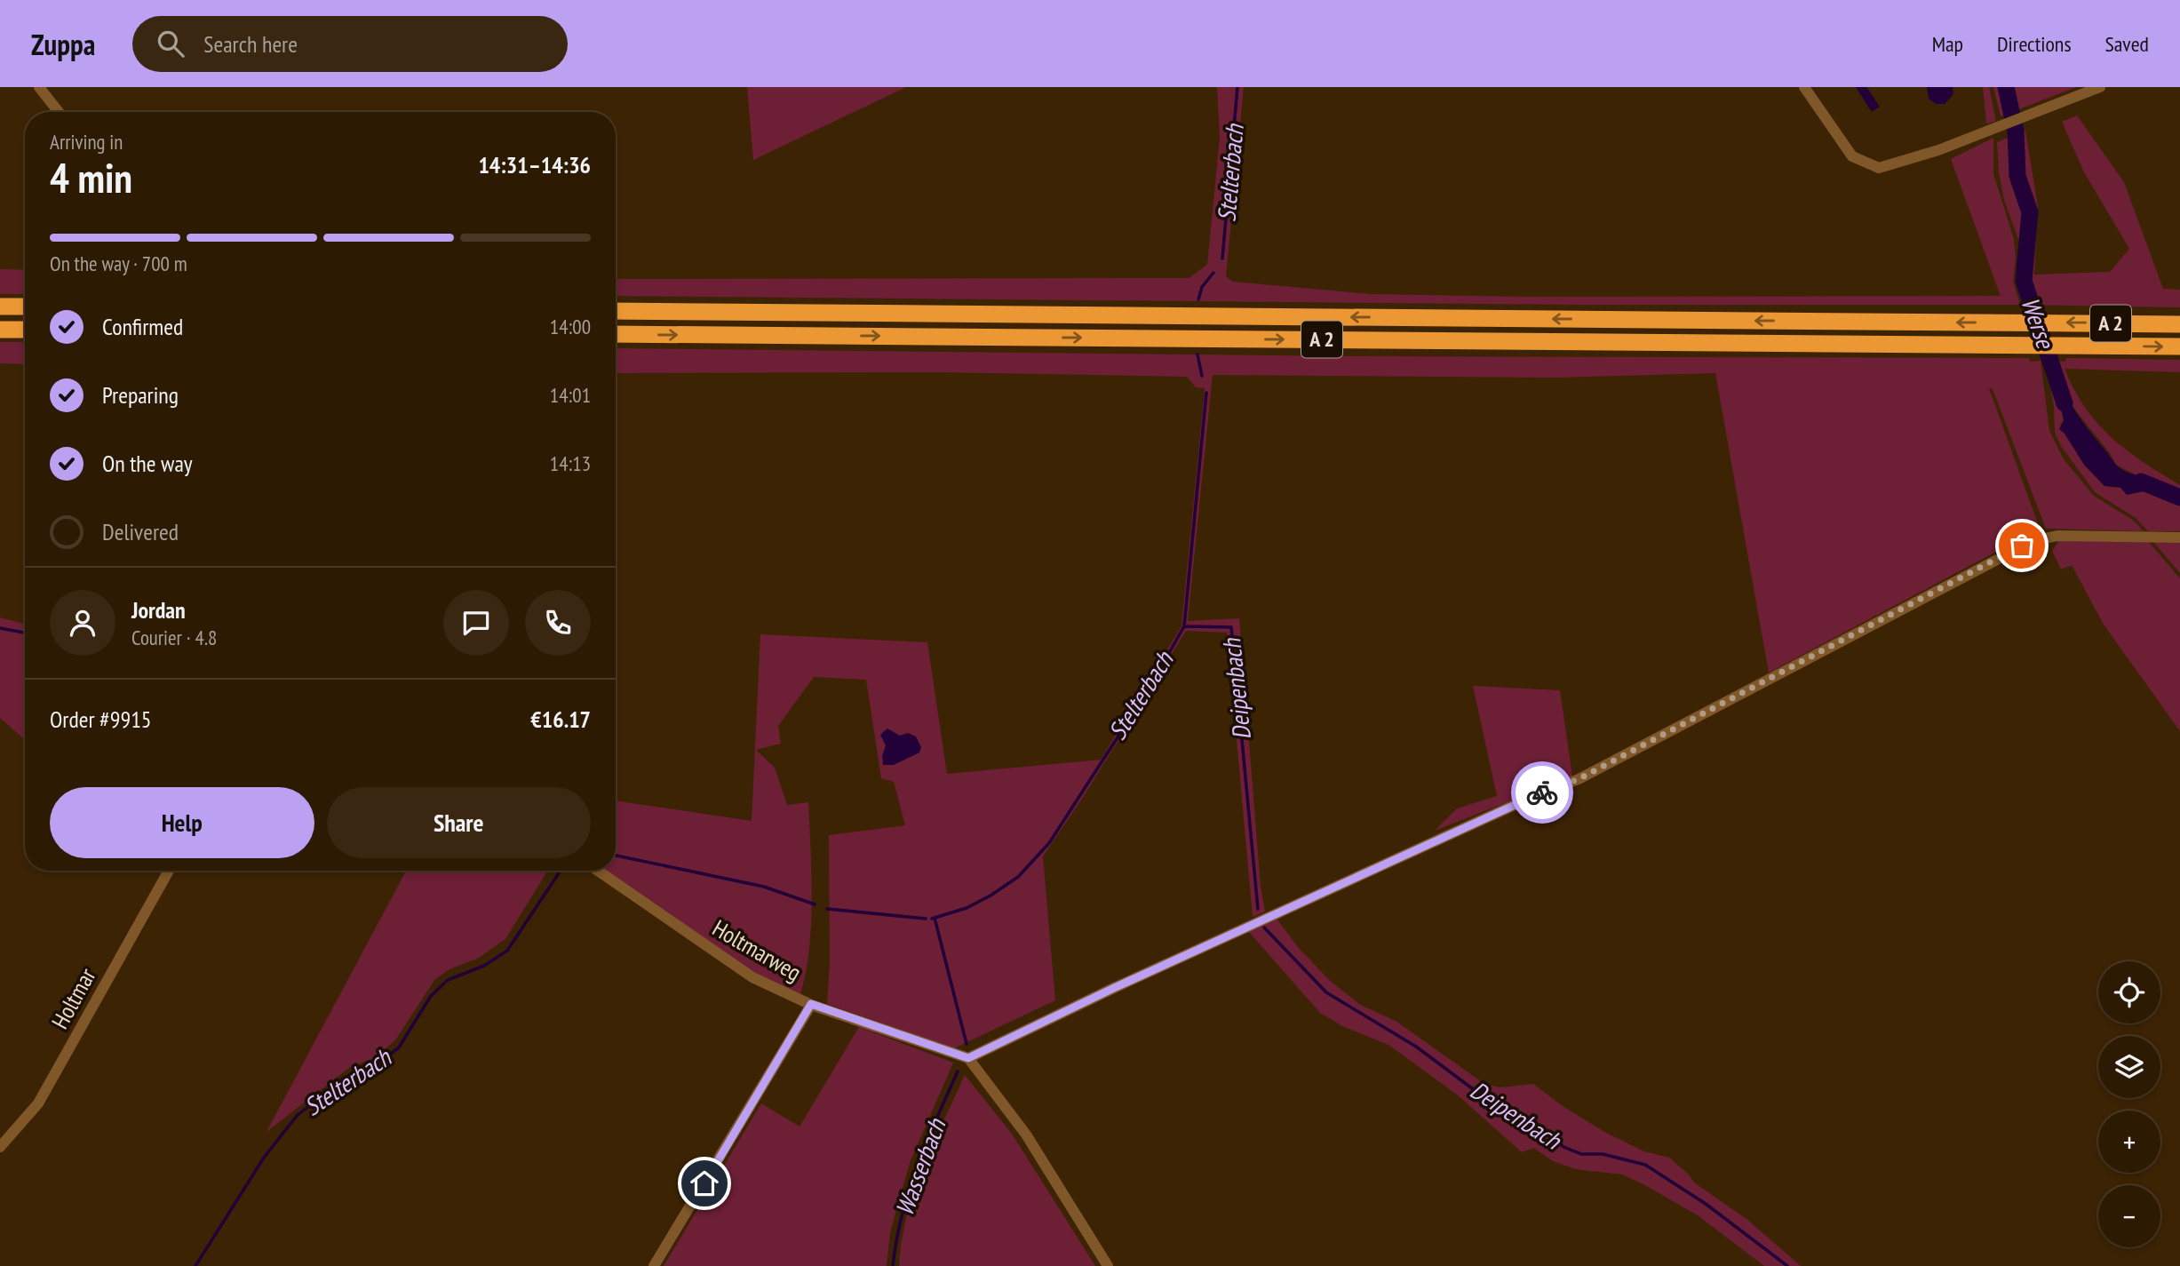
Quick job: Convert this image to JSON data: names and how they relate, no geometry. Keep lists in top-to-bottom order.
{
  "streets": {
    "highway": ["A 2"],
    "street": ["Holtmarweg", "Holtmar"]
  },
  "water": [
    "Stelterbach",
    "Werse",
    "Deipenbach",
    "Wasserbach"
  ],
  "page": {
    "header": "Zuppa",
    "search": "Search here",
    "nav": ["Map", "Directions", "Saved"],
    "heading": ["4 min", "Arriving in", "14:31–14:36"],
    "panel": [
      "Jordan",
      "Courier · 4.8",
      "Order #9915",
      "€16.17"
    ],
    "bar": "On the way · 700 m",
    "list": [
      ["Confirmed", "14:00"],
      ["Preparing", "14:01"],
      ["On the way", "14:13"],
      "Delivered"
    ],
    "buttons": ["Help", "Share"],
    "map_buttons": ["+", "−"]
  }
}
